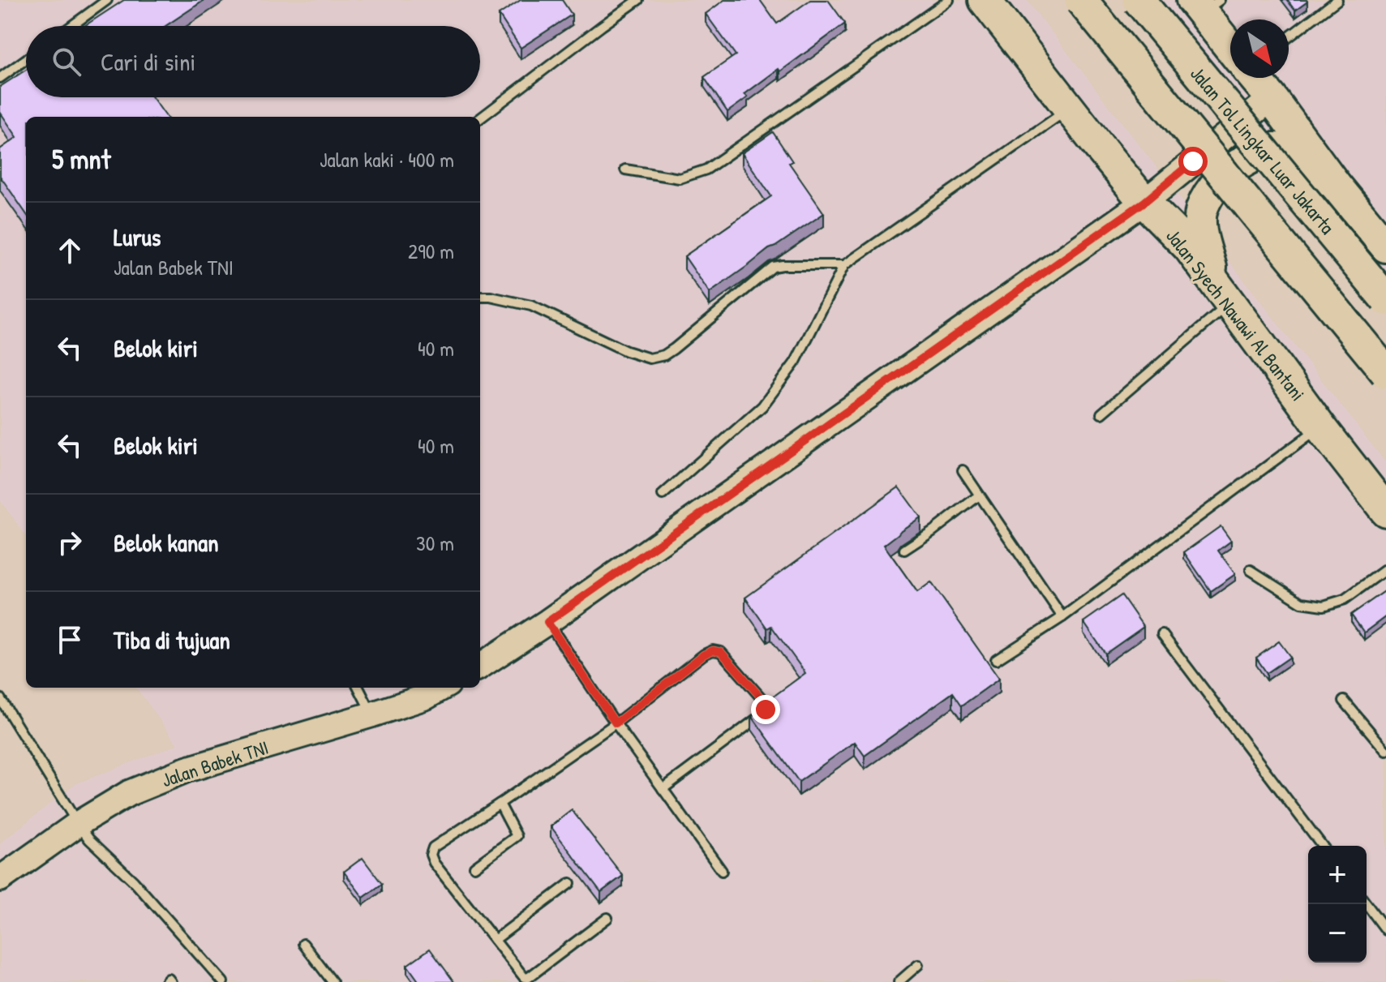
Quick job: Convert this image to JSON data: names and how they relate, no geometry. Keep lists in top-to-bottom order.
{
  "streets": {
    "highway": ["Jalan Tol Lingkar Luar Jakarta", "Jalan Syech Nawawi Al Bantani"],
    "street": ["Jalan Babek TNI"]
  },
  "north": "bottom right",
  "page": {
    "search": "Cari di sini",
    "heading": ["5 mnt", "Jalan kaki · 400 m"],
    "list": [
      ["Lurus", "Jalan Babek TNI", "290 m"],
      ["Belok kiri", "40 m"],
      ["Belok kiri", "40 m"],
      ["Belok kanan", "30 m"],
      "Tiba di tujuan"
    ],
    "map_buttons": ["+", "−"]
  }
}
